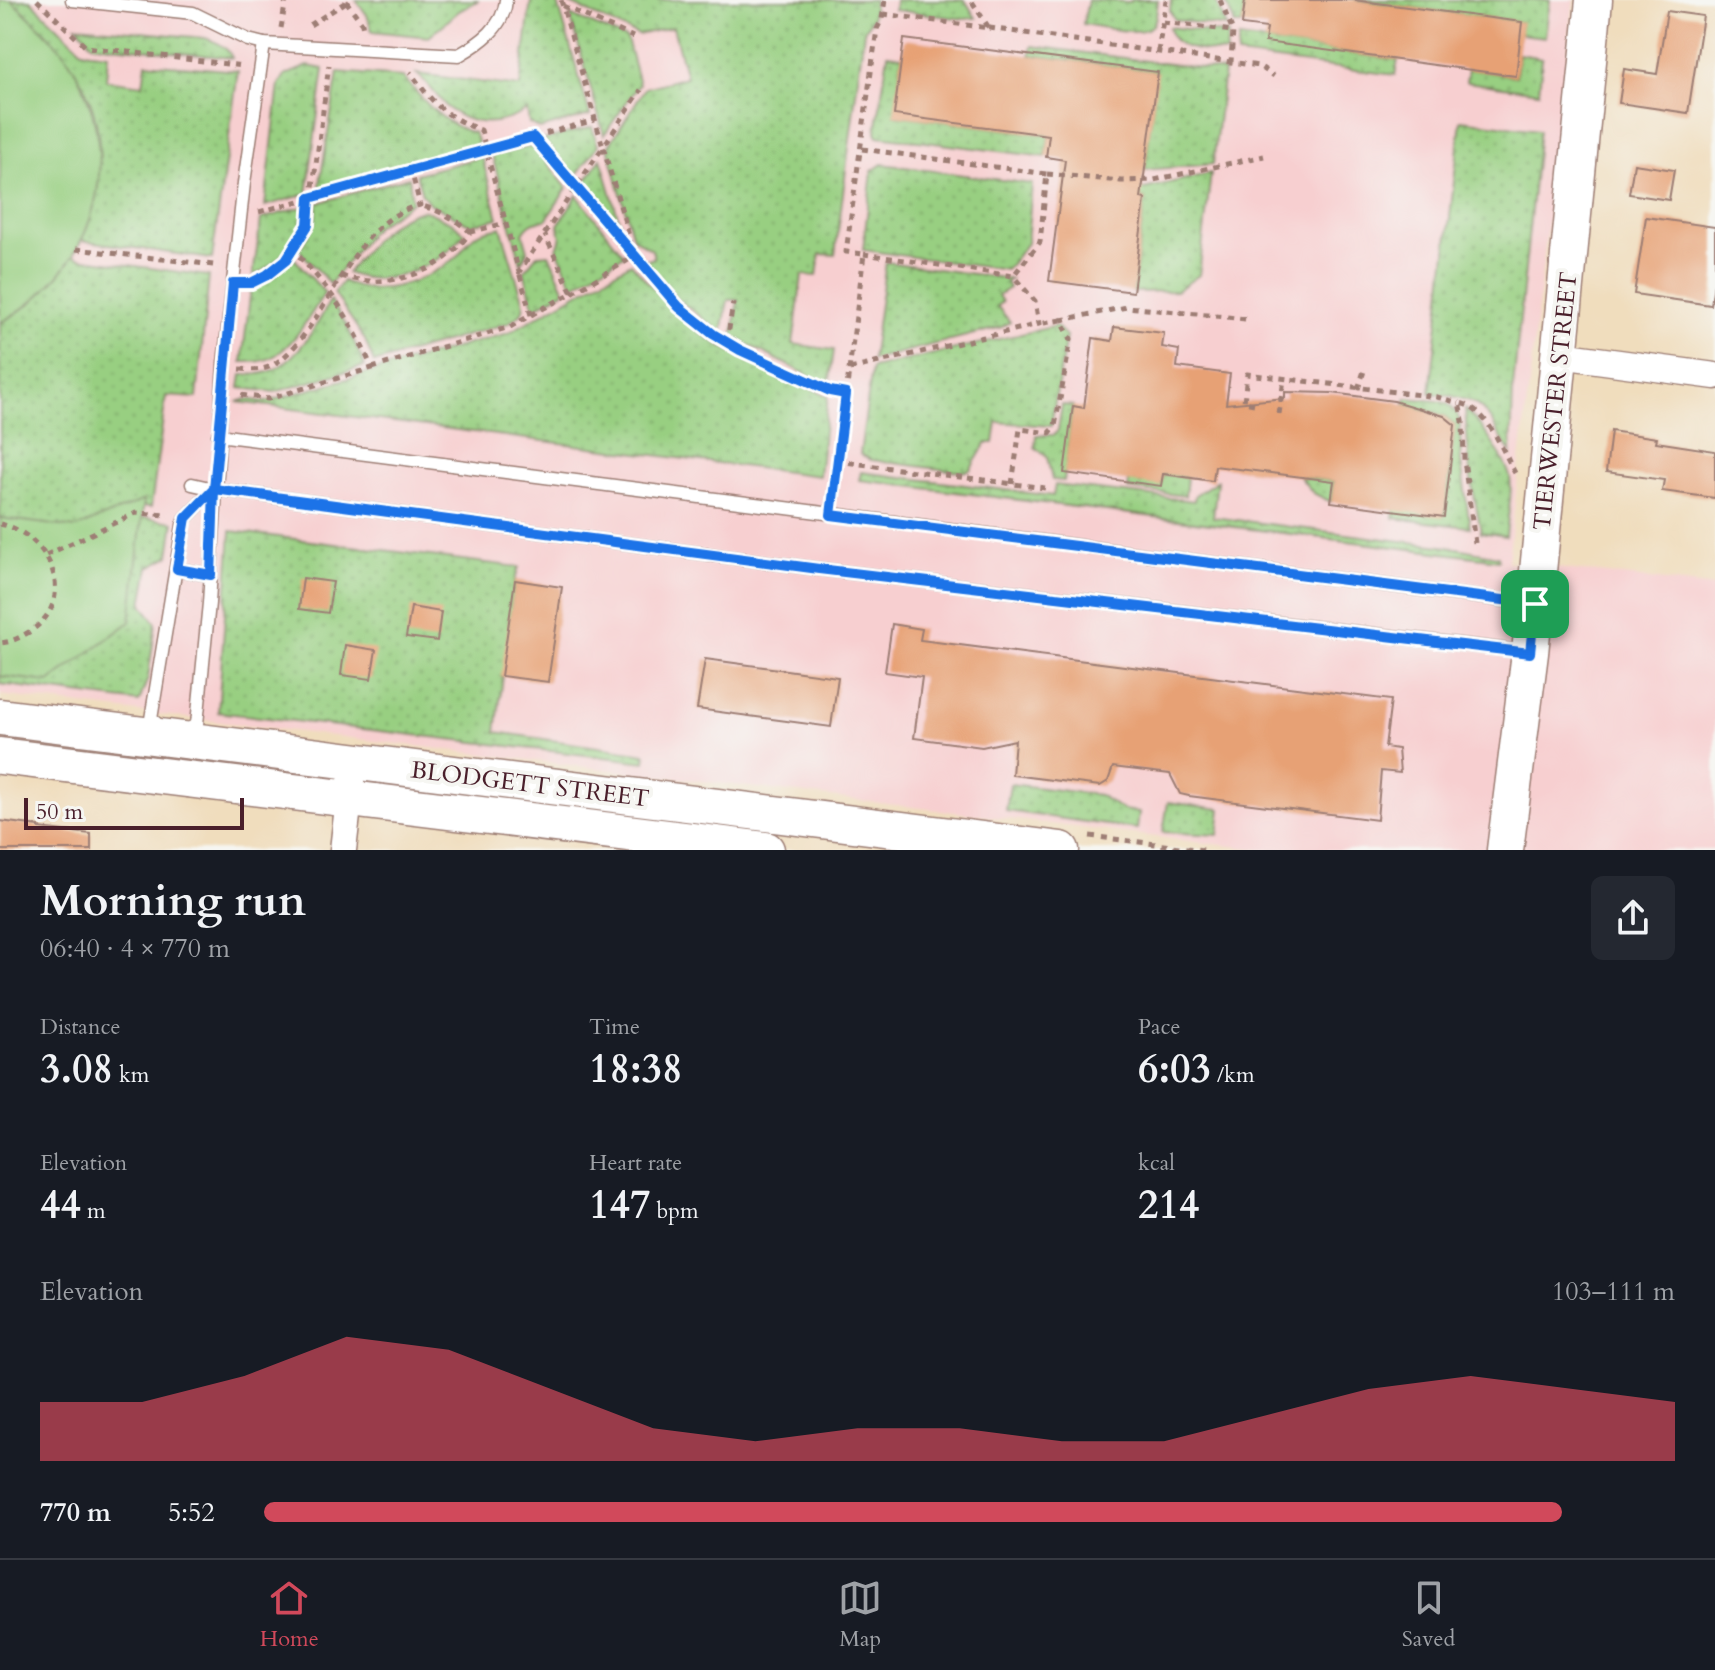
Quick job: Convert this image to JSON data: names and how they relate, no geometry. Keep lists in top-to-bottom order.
{
  "streets": {
    "main road": ["TIERWESTER STREET", "BLODGETT STREET"]
  },
  "scale_bar": "50 m",
  "page": {
    "scale": "50 m",
    "heading": ["Morning run", "06:40 · 4 × 770 m"],
    "stats": [
      ["Distance", "3.08 km"],
      ["Time", "18:38"],
      ["Pace", "6:03 /km"],
      ["Elevation", "44 m"],
      ["Heart rate", "147 bpm"],
      ["kcal", "214"]
    ],
    "chart": ["Elevation", "103–111 m"],
    "list": [
      {
        "name": "770 m",
        "note": "5:52"
      }
    ],
    "tabs": ["Home", "Map", "Saved"]
  }
}
